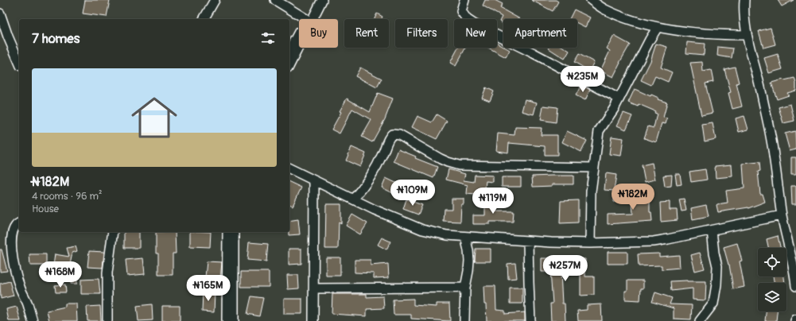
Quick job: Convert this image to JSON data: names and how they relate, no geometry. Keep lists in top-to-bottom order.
{
  "page": {
    "chip": [
      "Buy",
      "Rent",
      "Filters",
      "New",
      "Apartment"
    ],
    "heading": "7 homes",
    "list": [
      {
        "name": "₦182M",
        "note": "4 rooms · 96 m² · House"
      }
    ],
    "price": [
      "₦235M",
      "₦109M",
      "₦182M",
      "₦119M",
      "₦257M",
      "₦168M",
      "₦165M"
    ]
  }
}
